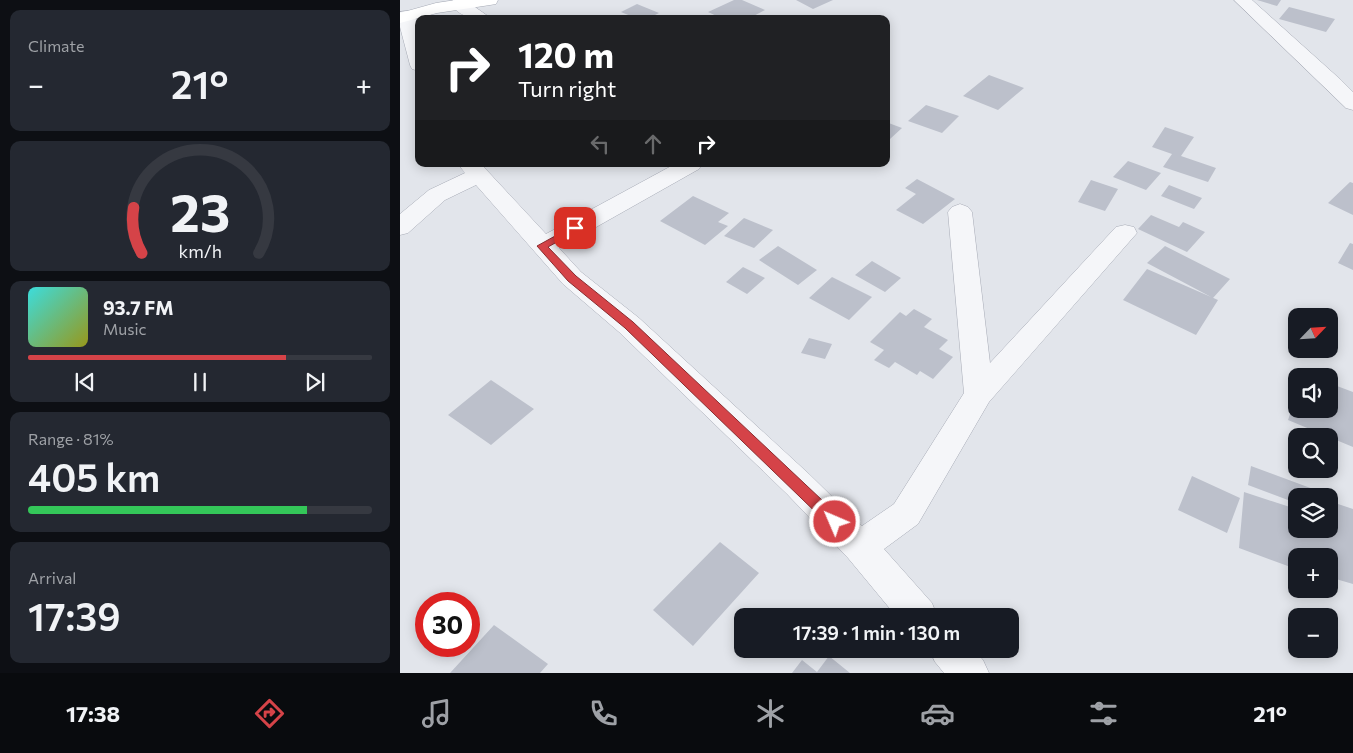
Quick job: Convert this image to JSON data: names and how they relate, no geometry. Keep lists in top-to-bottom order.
{
  "north": "top right",
  "page": {
    "tile": [
      "Climate",
      ["Range · 81%", "405 km"],
      ["Arrival", "17:39"]
    ],
    "turn": ["120 m", "Turn right"],
    "heat": ["−", "21°", "+"],
    "song": ["93.7 FM", "Music"],
    "map_buttons": ["+", "−"],
    "limit": "30",
    "trip": "17:39 · 1 min · 130 m",
    "tabs": ["17:38", "21°"],
    "gauge": ["23", "km/h"]
  }
}
